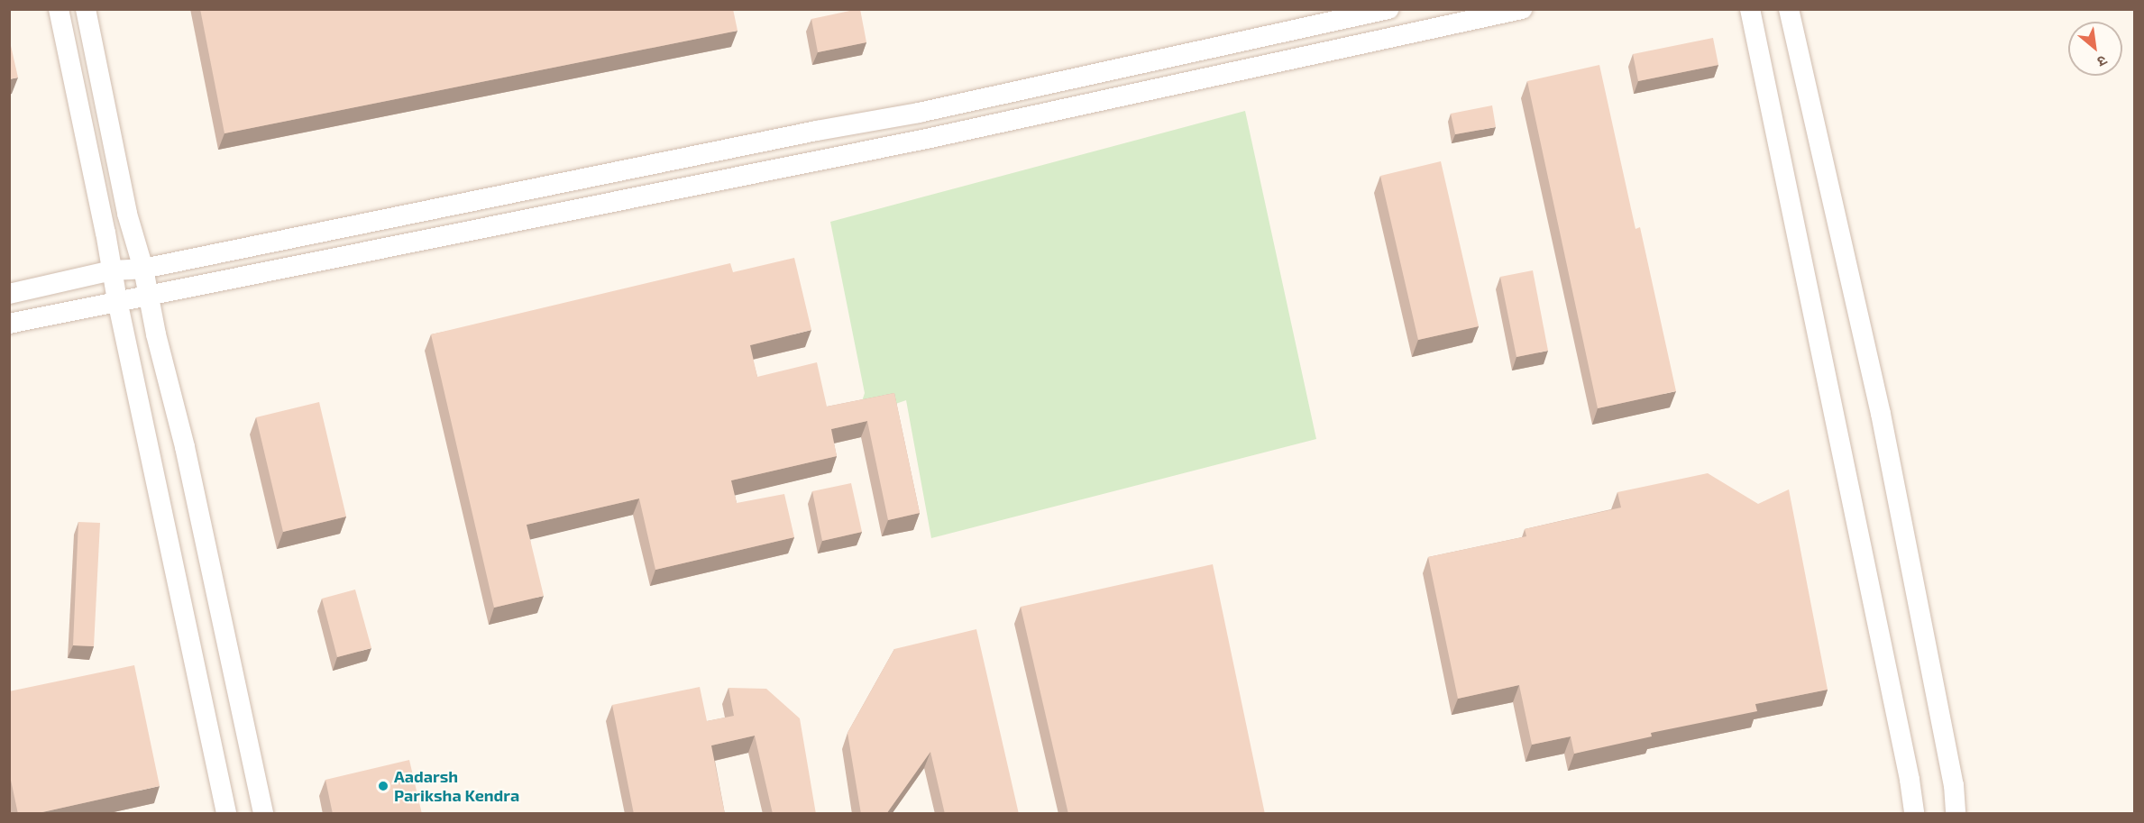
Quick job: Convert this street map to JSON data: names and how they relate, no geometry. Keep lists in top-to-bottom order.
{
  "places": ["Aadarsh Pariksha Kendra"],
  "north": "bottom right"
}
